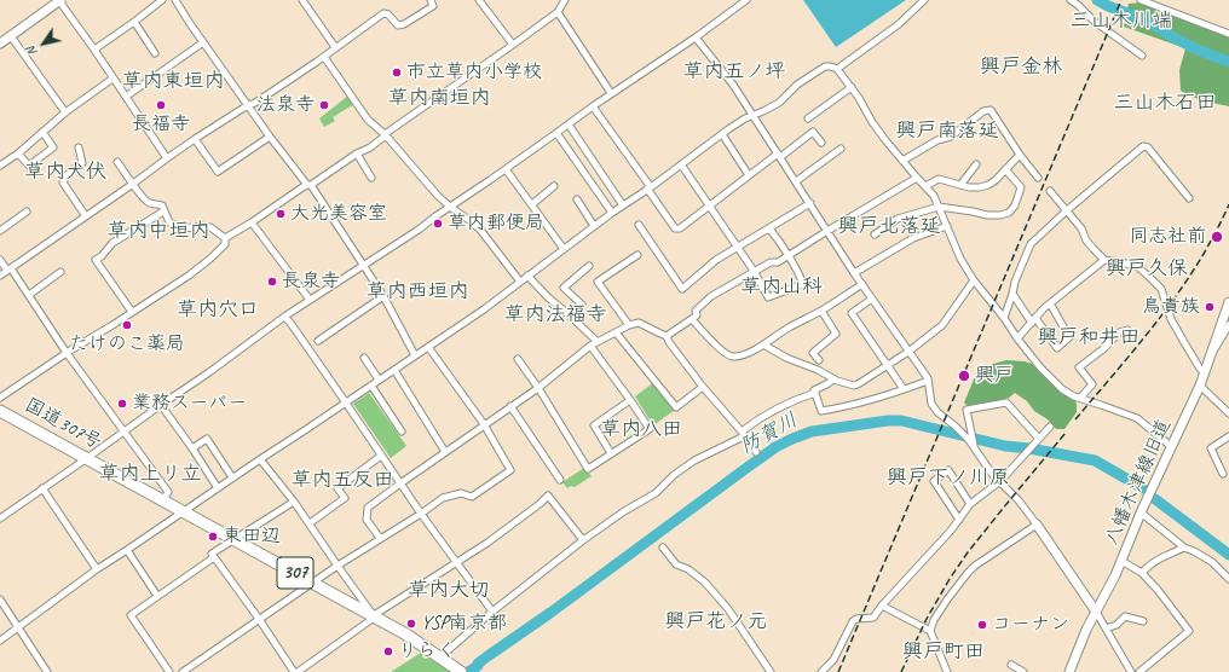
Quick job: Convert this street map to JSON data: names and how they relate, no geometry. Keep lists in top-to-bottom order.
{
  "streets": {
    "highway": ["国道307号", "307"],
    "street": ["八幡木津線旧道"]
  },
  "districts": [
    "三山木川端",
    "興戸金林",
    "草内五ノ坪",
    "草内東垣内",
    "草内南垣内",
    "三山木石田",
    "興戸南落延",
    "草内犬伏",
    "興戸北落延",
    "草内中垣内",
    "興戸久保",
    "草内山科",
    "草内西垣内",
    "草内穴口",
    "草内法福寺",
    "興戸和井田",
    "草内八田",
    "草内上リ立",
    "興戸下ノ川原",
    "草内五反田",
    "草内大切",
    "興戸花ノ元",
    "興戸町田"
  ],
  "water": ["防賀川"],
  "places": [
    "市立草内小学校",
    "長福寺",
    "法泉寺",
    "大光美容室",
    "草内郵便局",
    "同志社前",
    "長泉寺",
    "鳥貴族",
    "たけのこ薬局",
    "興戸",
    "業務スーパー",
    "東田辺",
    "YSP南京都",
    "コーナン",
    "りらく"
  ],
  "north": "bottom left"
}
